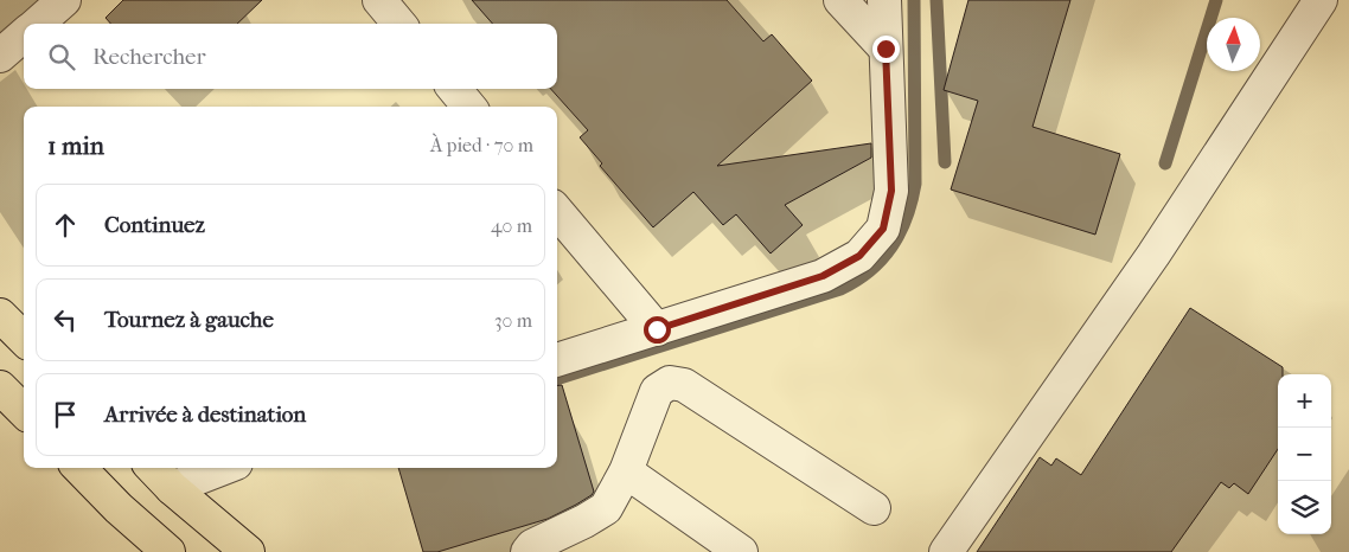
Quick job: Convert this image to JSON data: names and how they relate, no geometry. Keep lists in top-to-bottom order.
{
  "north": "top",
  "page": {
    "search": "Rechercher",
    "heading": ["1 min", "À pied · 70 m"],
    "list": [
      ["Continuez", "40 m"],
      ["Tournez à gauche", "30 m"],
      "Arrivée à destination"
    ],
    "map_buttons": ["+", "−"]
  }
}
